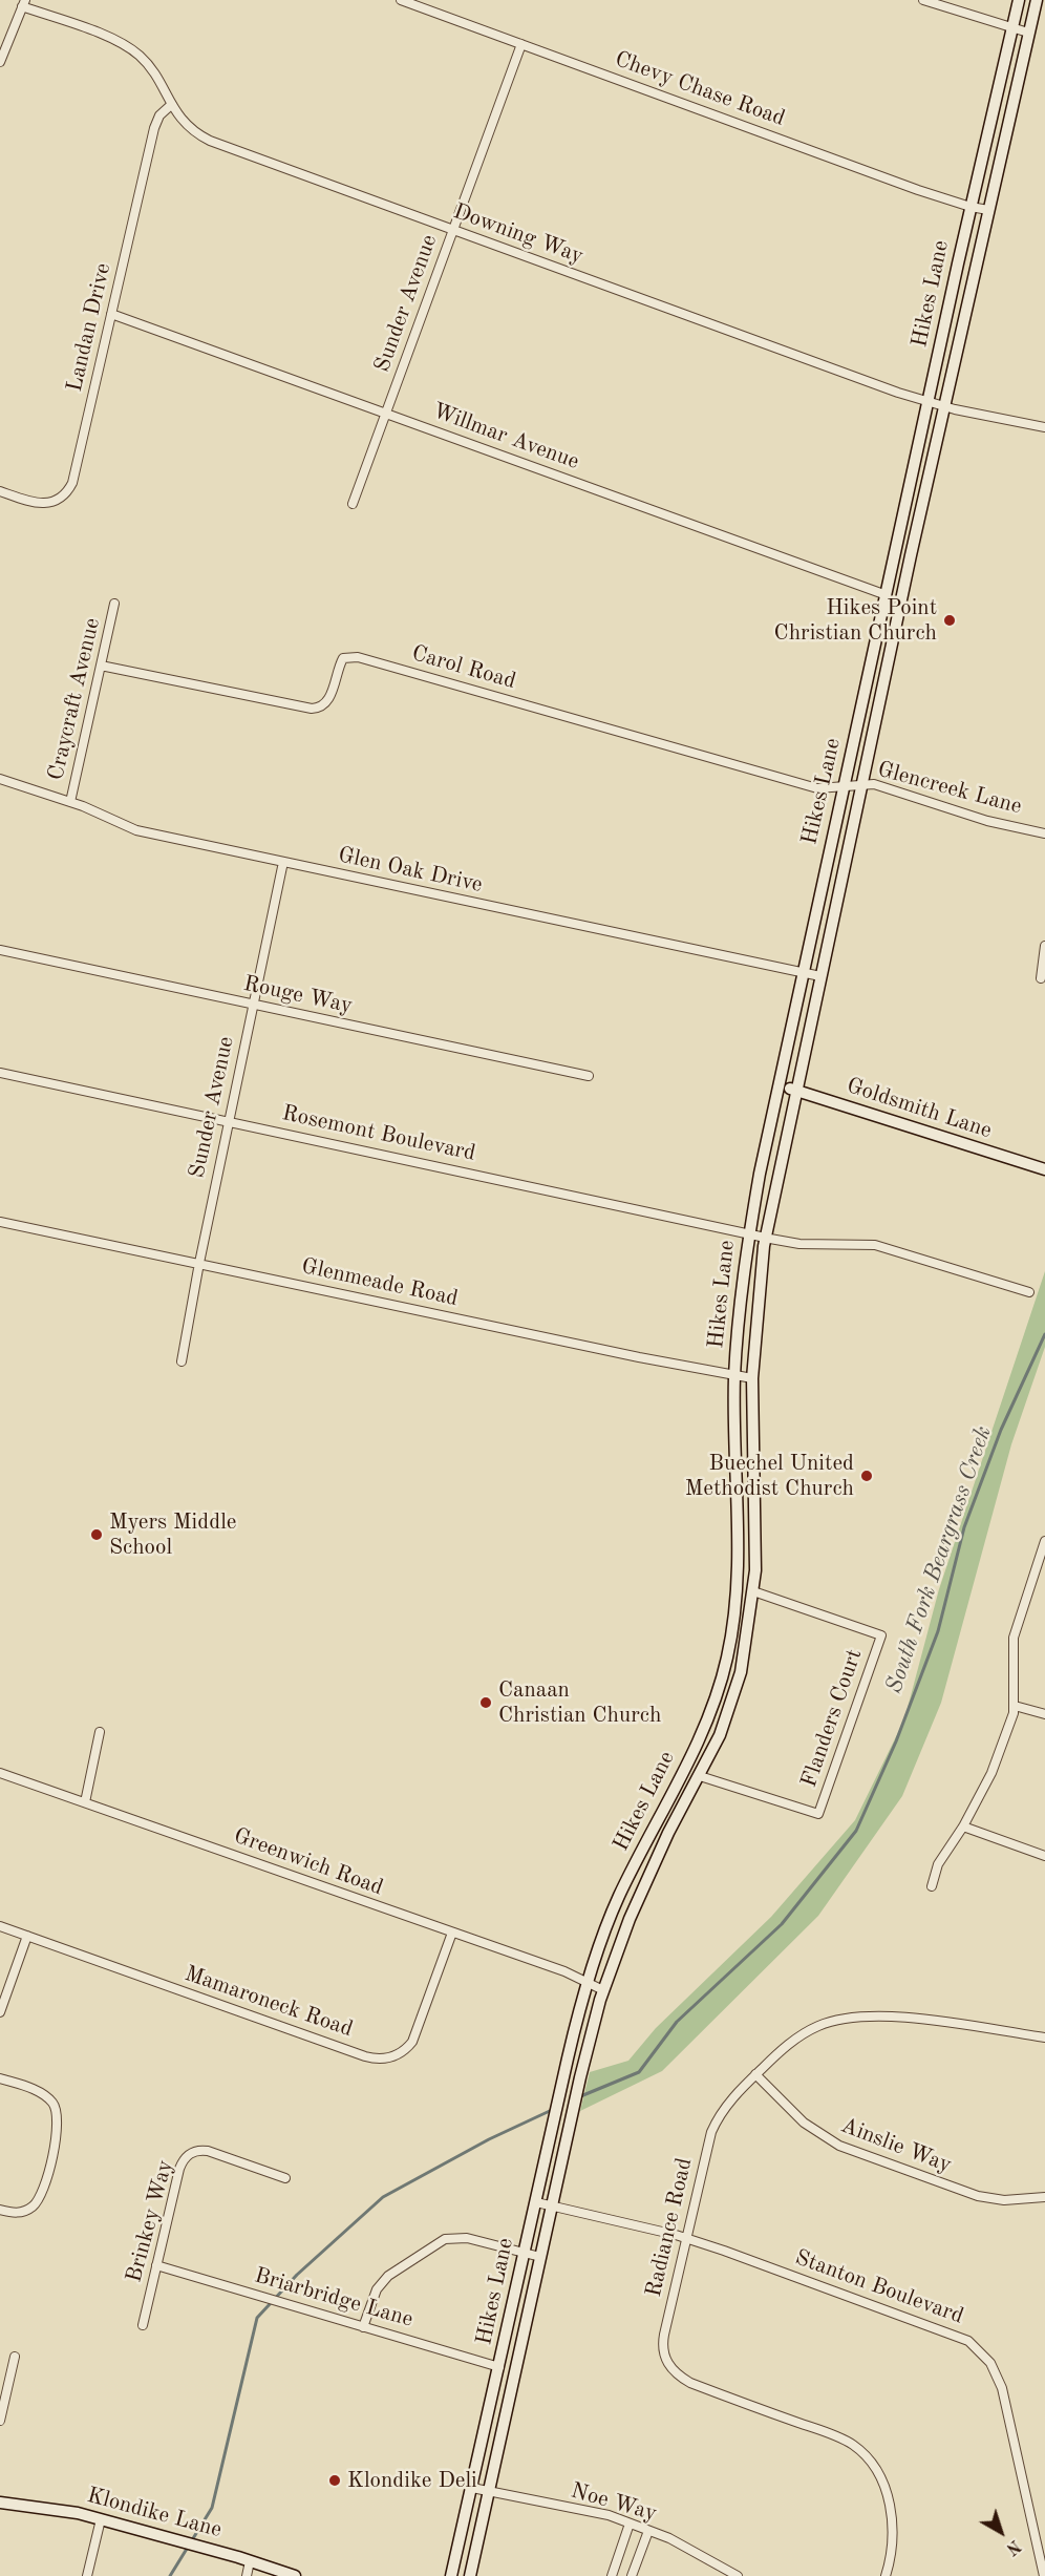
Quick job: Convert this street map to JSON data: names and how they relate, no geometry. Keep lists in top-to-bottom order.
{
  "streets": {
    "main road": ["Hikes Lane", "Goldsmith Lane", "Klondike Lane"],
    "street": [
      "Chevy Chase Road",
      "Downing Way",
      "Sunder Avenue",
      "Landan Drive",
      "Willmar Avenue",
      "Carol Road",
      "Craycraft Avenue",
      "Glencreek Lane",
      "Glen Oak Drive",
      "Rouge Way",
      "Rosemont Boulevard",
      "Glenmeade Road",
      "Flanders Court",
      "Greenwich Road",
      "Mamaroneck Road",
      "Ainslie Way",
      "Brinkey Way",
      "Radiance Road",
      "Stanton Boulevard",
      "Briarbridge Lane",
      "Noe Way"
    ]
  },
  "crossings": [
    ["Chevy Chase Road", "Hikes Lane"],
    ["Chevy Chase Road", "Sunder Avenue"],
    ["Downing Way", "Hikes Lane"],
    ["Downing Way", "Sunder Avenue"],
    ["Downing Way", "Landan Drive"],
    ["Hikes Lane", "Willmar Avenue"],
    ["Hikes Lane", "Carol Road"],
    ["Hikes Lane", "Glencreek Lane"],
    ["Hikes Lane", "Glen Oak Drive"],
    ["Hikes Lane", "Goldsmith Lane"],
    ["Hikes Lane", "Rosemont Boulevard"],
    ["Hikes Lane", "Glenmeade Road"],
    ["Hikes Lane", "Flanders Court"],
    ["Hikes Lane", "Greenwich Road"],
    ["Hikes Lane", "Stanton Boulevard"],
    ["Hikes Lane", "Briarbridge Lane"],
    ["Hikes Lane", "Noe Way"],
    ["Sunder Avenue", "Willmar Avenue"],
    ["Sunder Avenue", "Glen Oak Drive"],
    ["Sunder Avenue", "Rouge Way"],
    ["Sunder Avenue", "Rosemont Boulevard"],
    ["Sunder Avenue", "Glenmeade Road"],
    ["Landan Drive", "Willmar Avenue"],
    ["Carol Road", "Craycraft Avenue"],
    ["Carol Road", "Glencreek Lane"],
    ["Craycraft Avenue", "Glen Oak Drive"],
    ["Greenwich Road", "Mamaroneck Road"],
    ["Ainslie Way", "Radiance Road"],
    ["Brinkey Way", "Briarbridge Lane"],
    ["Radiance Road", "Stanton Boulevard"]
  ],
  "water": ["South Fork Beargrass Creek"],
  "places": [
    "Hikes Point Christian Church",
    "Buechel United Methodist Church",
    "Myers Middle School",
    "Canaan Christian Church",
    "Klondike Deli"
  ],
  "north": "bottom right"
}
